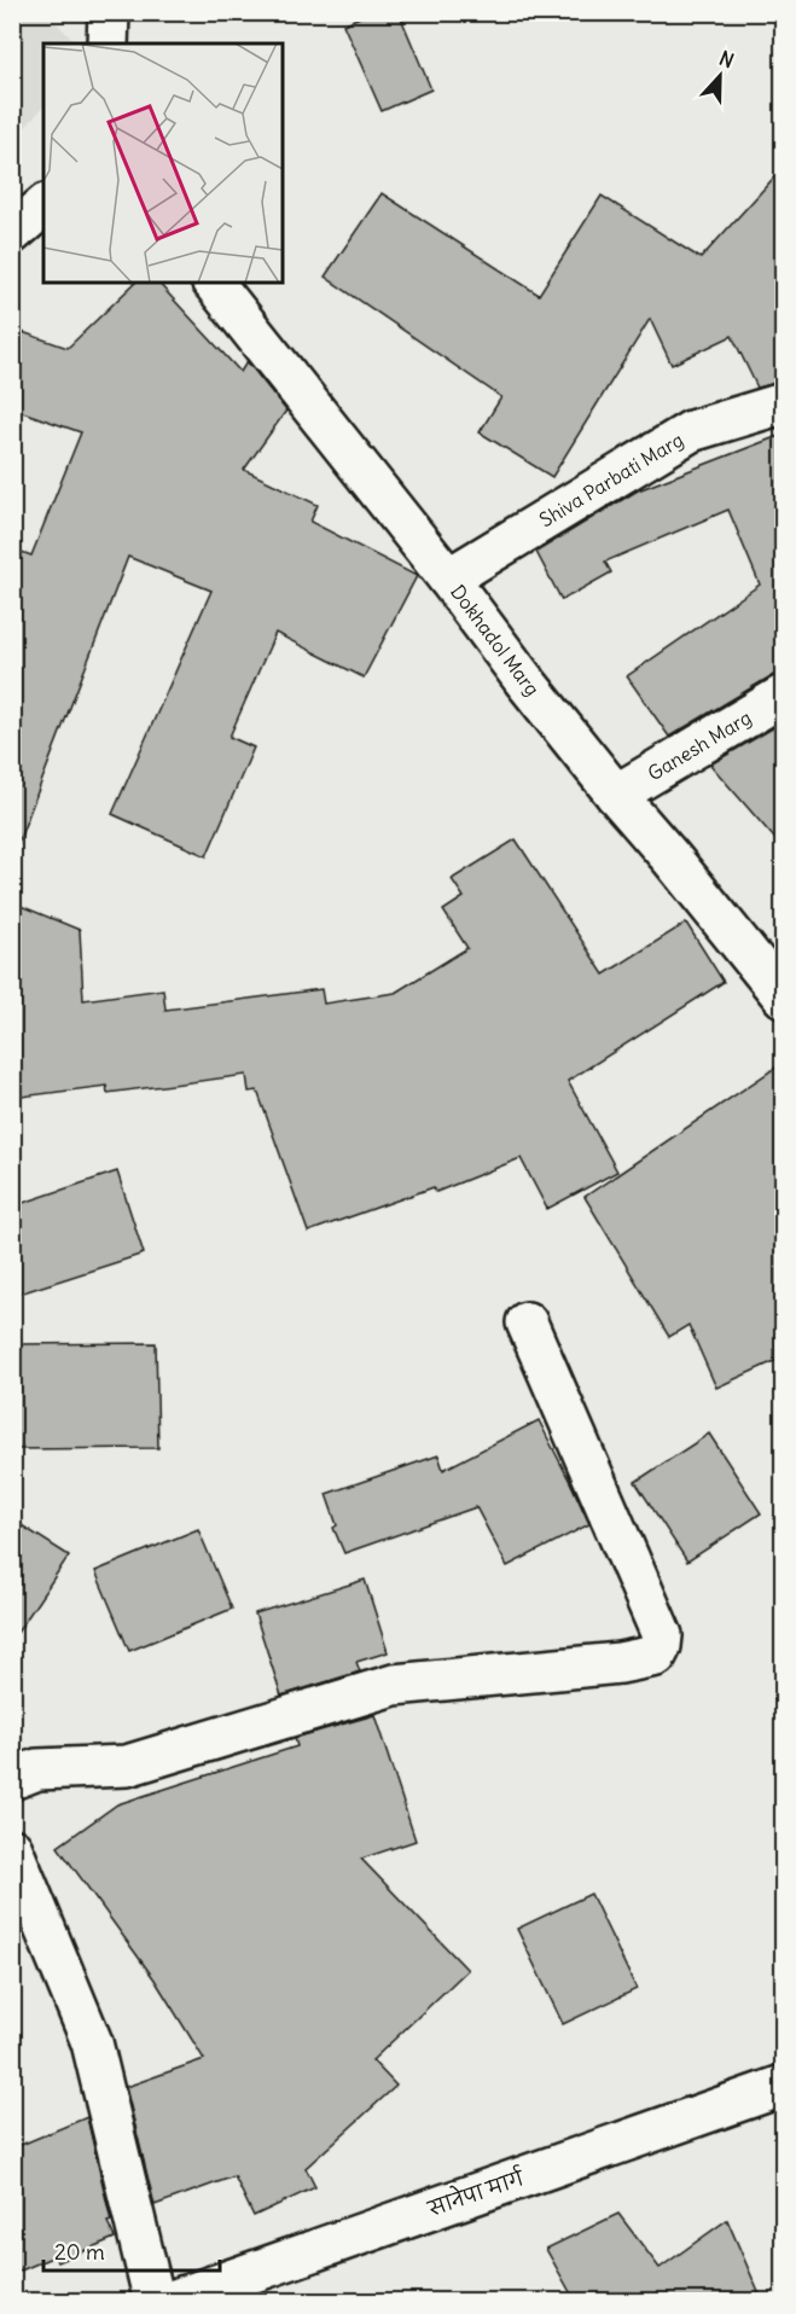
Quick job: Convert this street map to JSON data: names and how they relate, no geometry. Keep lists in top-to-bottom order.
{
  "streets": {
    "street": [
      "Shiva Parbati Marg",
      "Dokhadol Marg",
      "Ganesh Marg",
      "सानेपा मार्ग"
    ]
  },
  "crossings": [
    ["Shiva Parbati Marg", "Dokhadol Marg"],
    ["Dokhadol Marg", "Ganesh Marg"]
  ],
  "scale_bar": "20 m",
  "north": "top"
}
